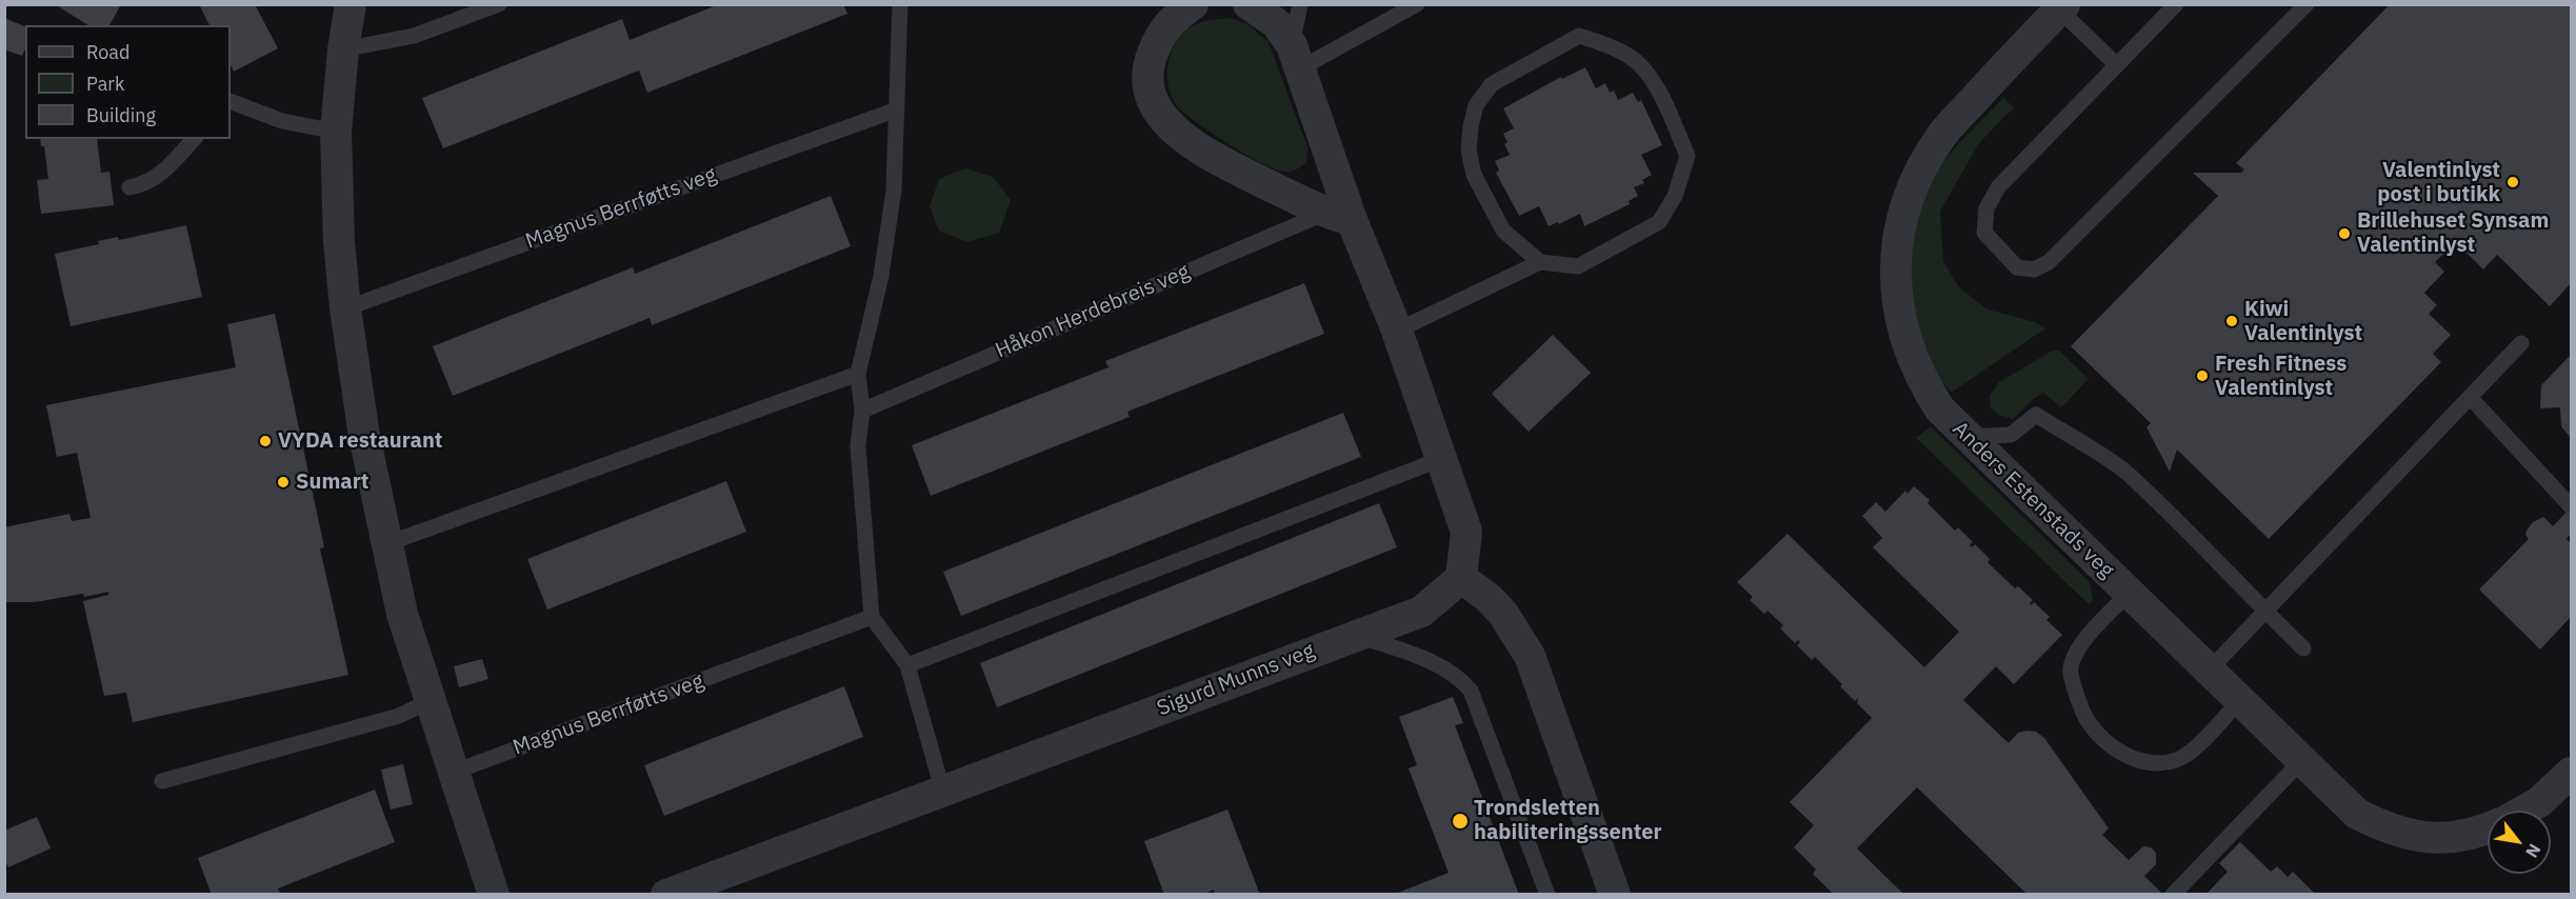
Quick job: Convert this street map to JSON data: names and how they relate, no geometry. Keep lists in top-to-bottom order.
{
  "streets": {
    "street": ["Anders Estenstads veg", "Sigurd Munns veg"],
    "lane": ["Magnus Berrføtts veg", "Håkon Herdebreis veg"]
  },
  "places": [
    "Valentinlyst post i butikk",
    "Brillehuset Synsam Valentinlyst",
    "Kiwi Valentinlyst",
    "Fresh Fitness Valentinlyst",
    "VYDA restaurant",
    "Sumart",
    "Trondsletten habiliteringssenter"
  ],
  "legend": ["Road", "Park", "Building"],
  "north": "bottom right"
}
